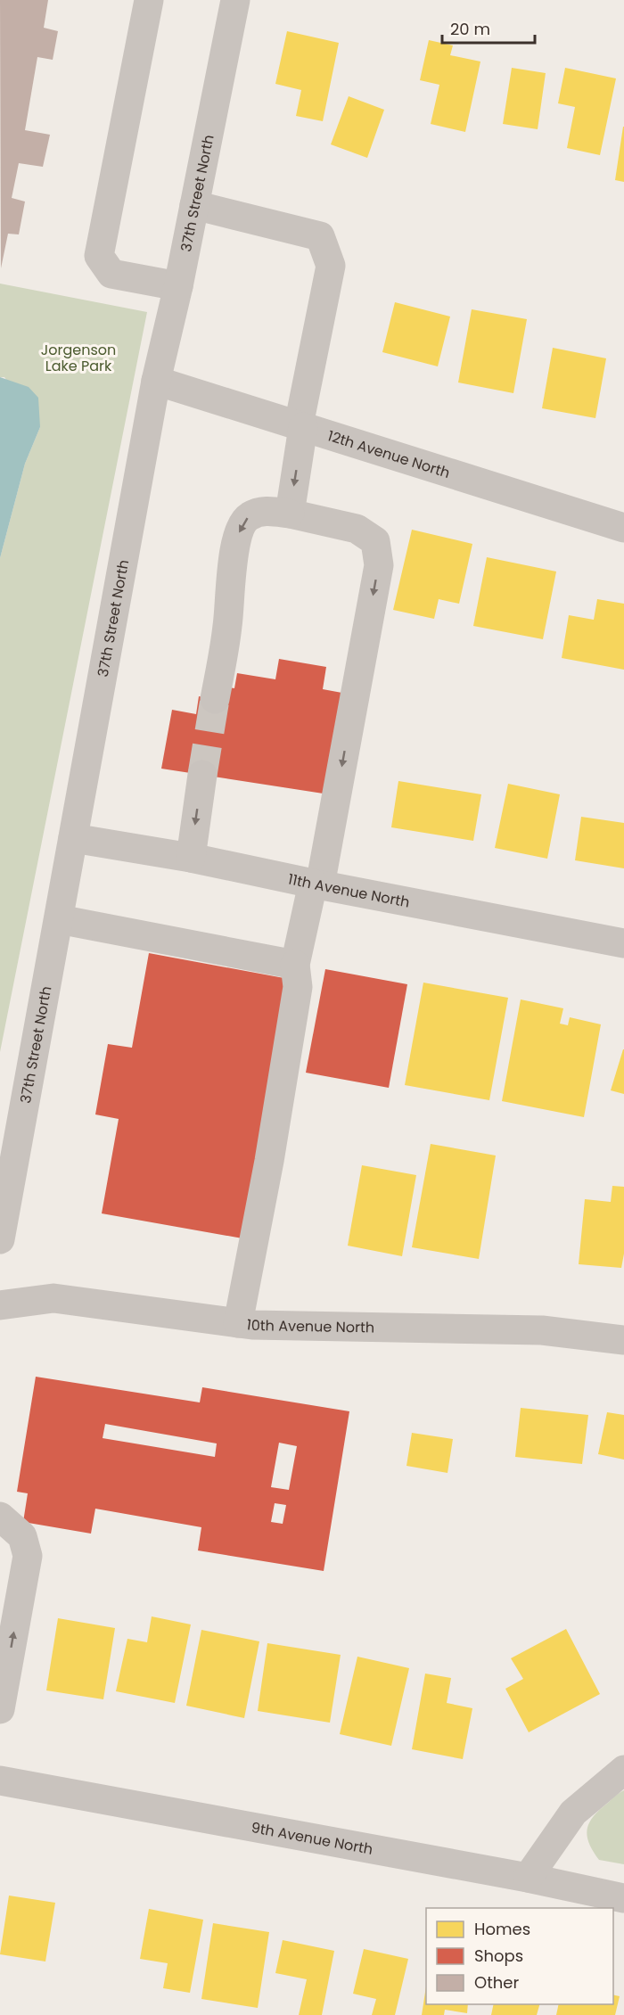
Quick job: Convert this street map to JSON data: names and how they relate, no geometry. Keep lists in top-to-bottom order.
{
  "streets": {
    "street": [
      "37th Street North",
      "12th Avenue North",
      "11th Avenue North",
      "10th Avenue North",
      "9th Avenue North"
    ]
  },
  "crossings": [
    ["37th Street North", "12th Avenue North"],
    ["37th Street North", "11th Avenue North"]
  ],
  "parks": ["Jorgenson Lake Park"],
  "legend": ["Homes", "Shops", "Other"],
  "scale_bar": "20 m"
}
